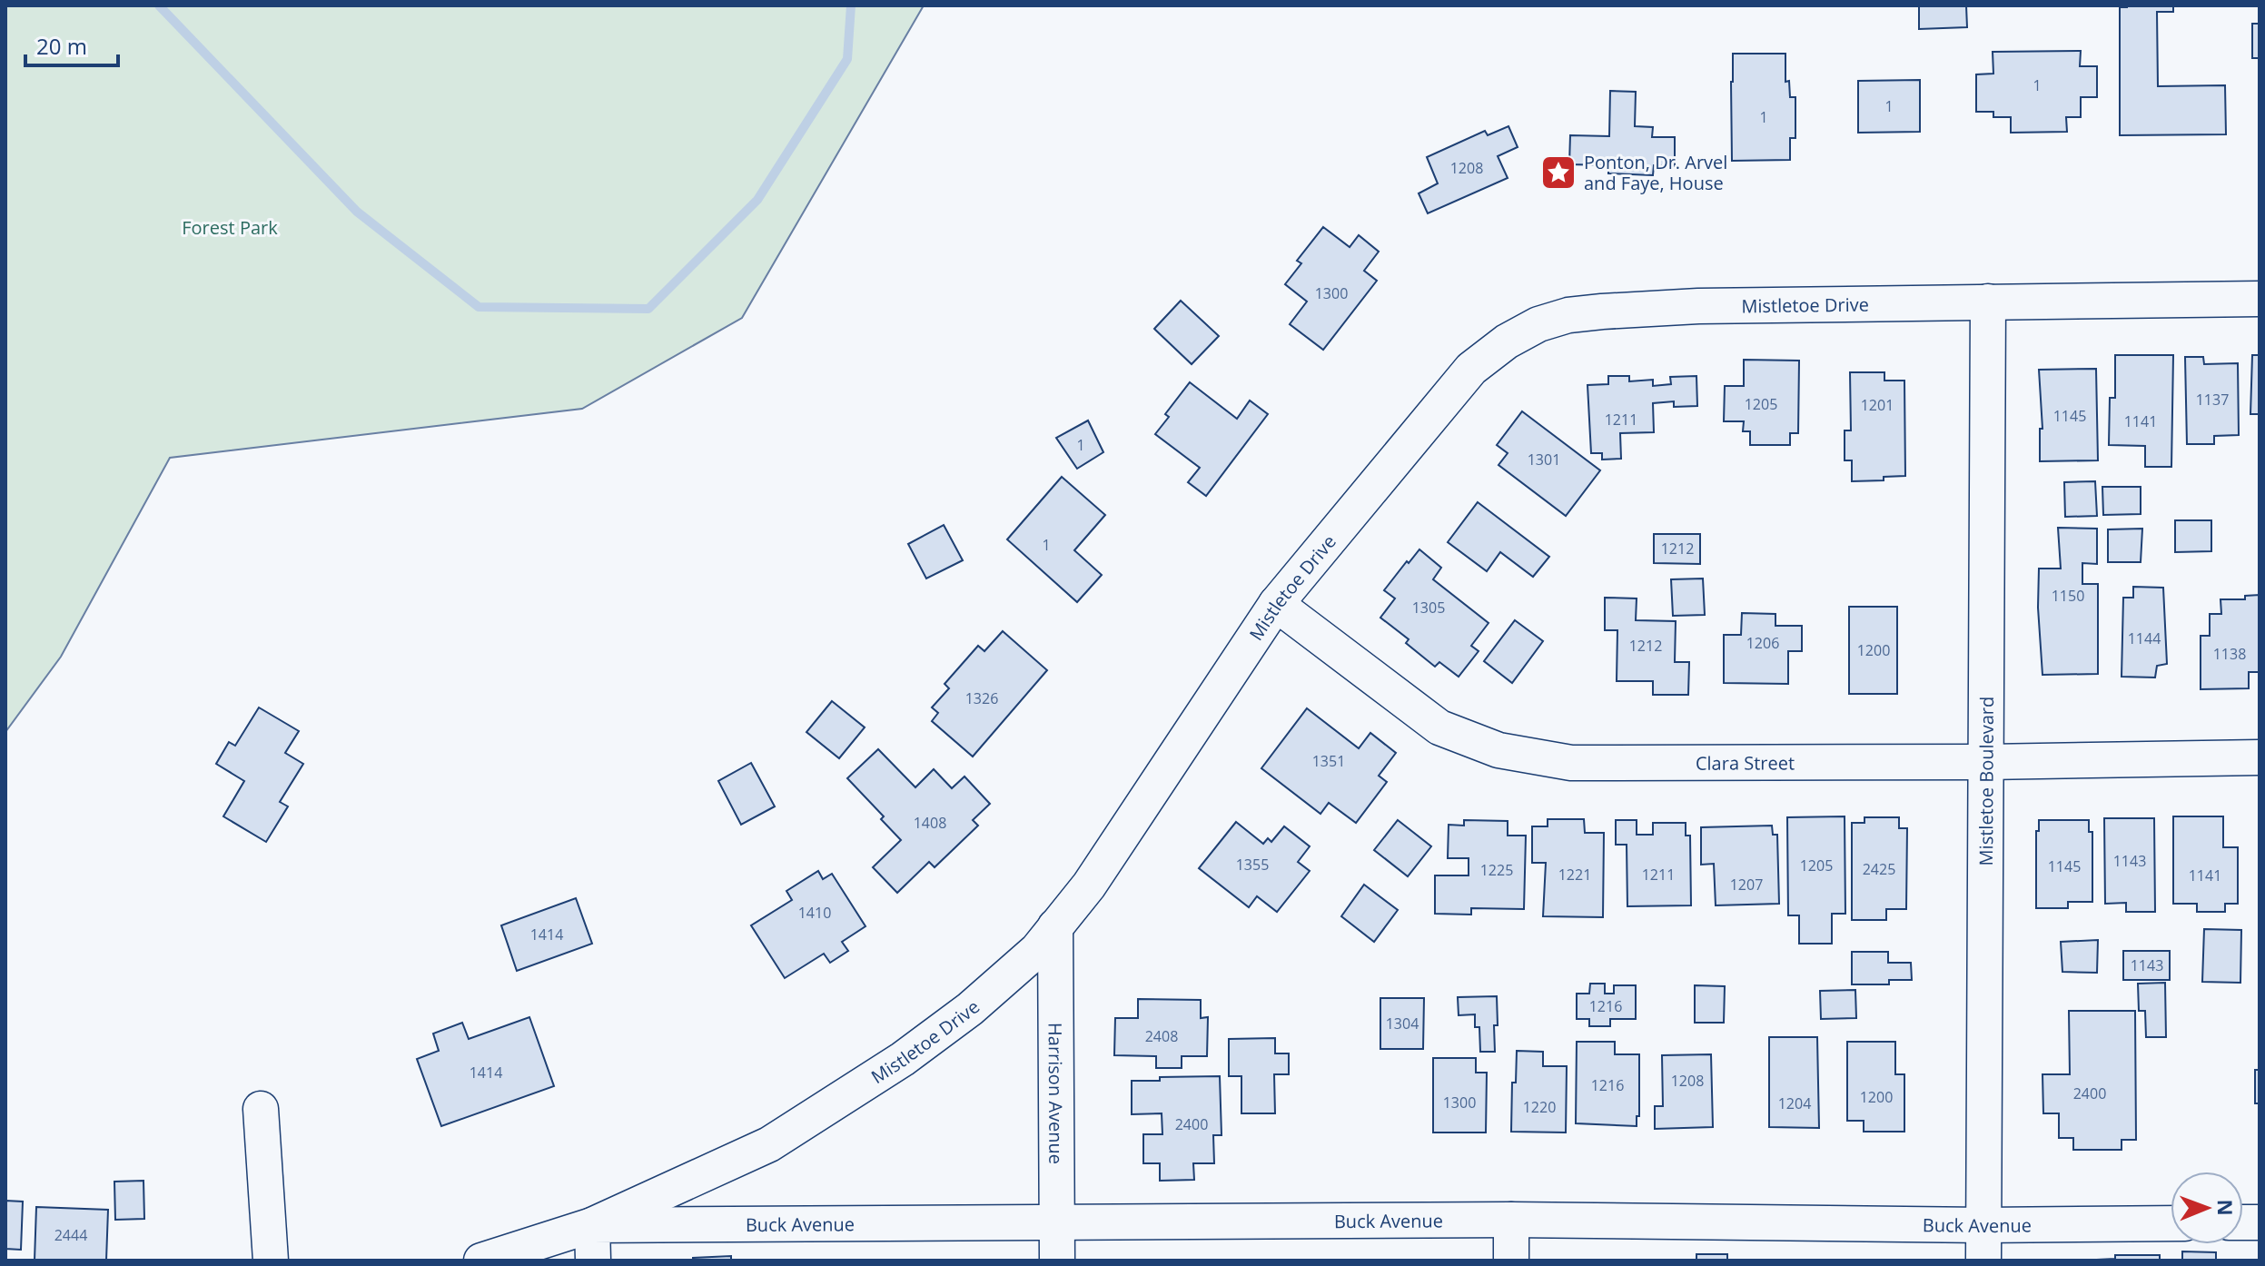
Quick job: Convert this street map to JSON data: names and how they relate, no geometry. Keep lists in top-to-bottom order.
{
  "streets": {
    "street": [
      "Mistletoe Drive",
      "Clara Street",
      "Mistletoe Boulevard",
      "Harrison Avenue",
      "Buck Avenue"
    ]
  },
  "crossings": [
    ["Mistletoe Drive", "Clara Street"],
    ["Mistletoe Drive", "Mistletoe Boulevard"],
    ["Mistletoe Drive", "Harrison Avenue"],
    ["Mistletoe Drive", "Buck Avenue"],
    ["Clara Street", "Mistletoe Boulevard"],
    ["Mistletoe Boulevard", "Buck Avenue"],
    ["Harrison Avenue", "Buck Avenue"]
  ],
  "parks": ["Forest Park"],
  "places": {
    "place": ["Ponton, Dr. Arvel and Faye, House"]
  },
  "house_numbers": [
    "1",
    "1",
    "1",
    "1208",
    "1300",
    "1137",
    "1205",
    "1201",
    "1145",
    "1211",
    "1141",
    "1",
    "1301",
    "1",
    "1212",
    "1150",
    "1305",
    "1144",
    "1206",
    "1212",
    "1200",
    "1138",
    "1326",
    "1351",
    "1408",
    "1143",
    "1355",
    "1205",
    "1145",
    "2425",
    "1225",
    "1221",
    "1211",
    "1141",
    "1207",
    "1410",
    "1414",
    "1143",
    "1216",
    "1304",
    "2408",
    "1414",
    "1208",
    "1216",
    "2400",
    "1200",
    "1300",
    "1204",
    "1220",
    "2400",
    "2444"
  ],
  "scale_bar": "20 m",
  "north": "right"
}
